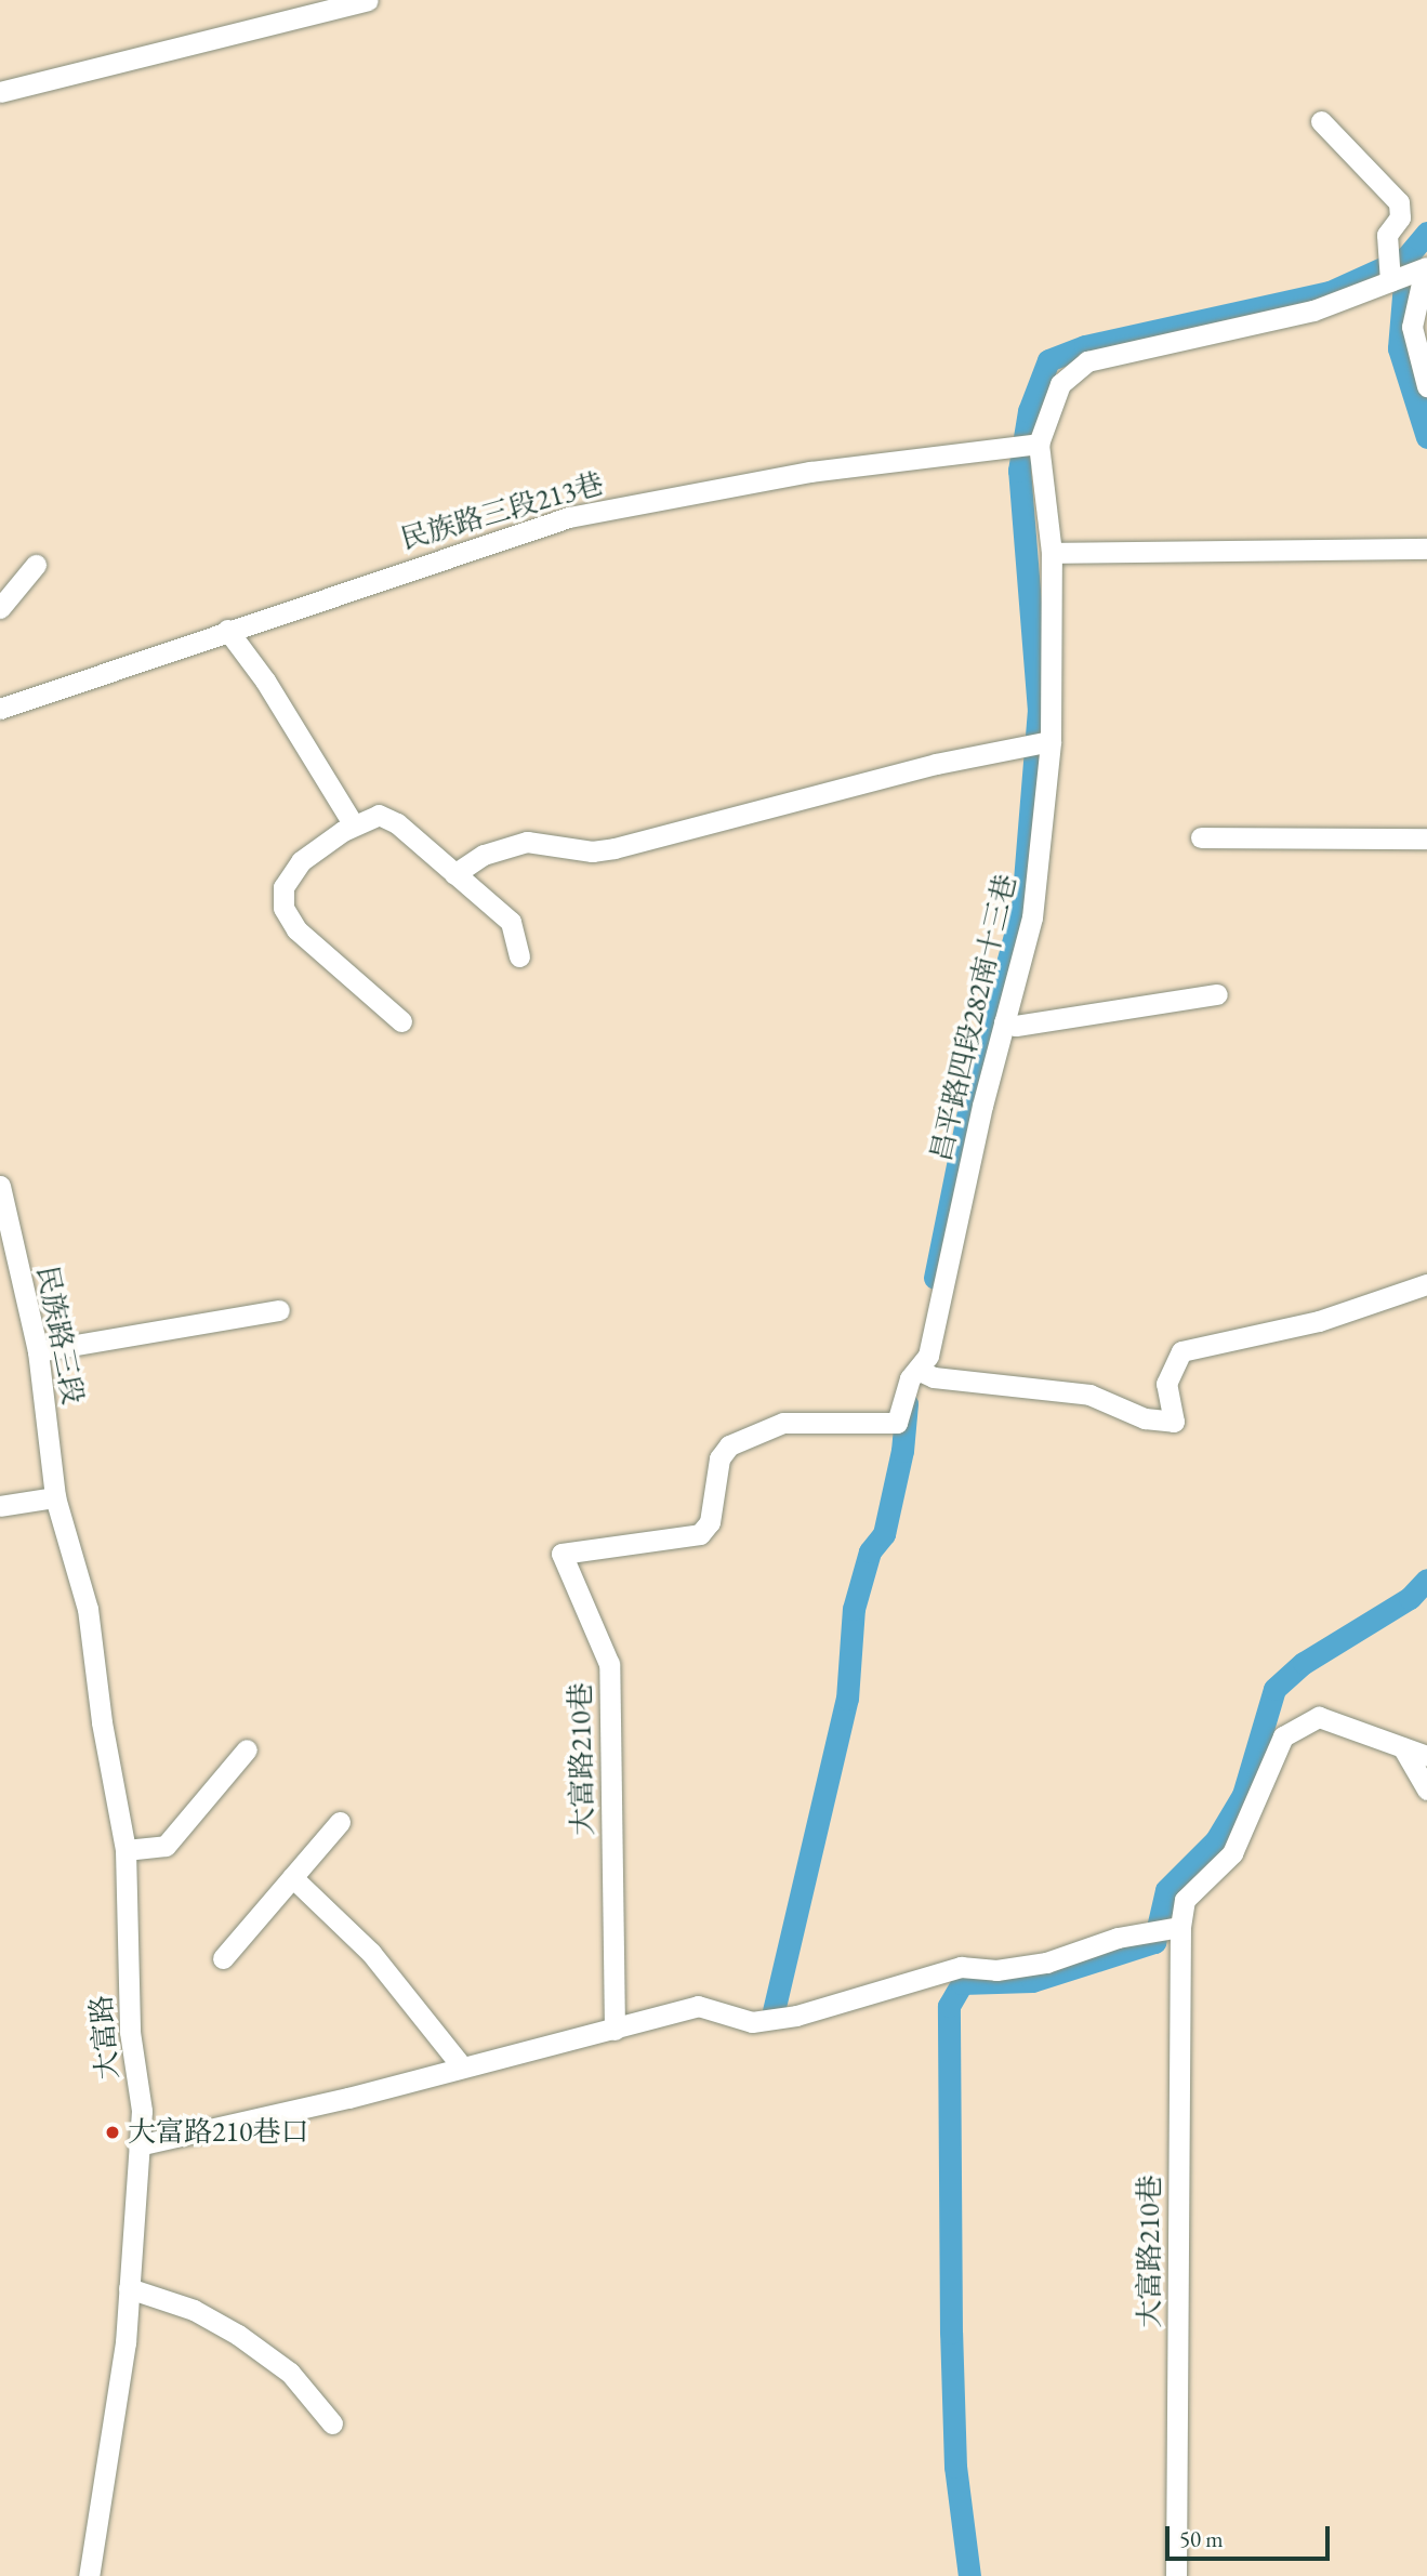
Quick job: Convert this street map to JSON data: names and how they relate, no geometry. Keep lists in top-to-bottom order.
{
  "streets": {
    "street": [
      "民族路三段213巷",
      "昌平路四段282南十三巷",
      "民族路三段",
      "大富路210巷",
      "大富路"
    ]
  },
  "crossings": [
    ["民族路三段213巷", "昌平路四段282南十三巷"],
    ["昌平路四段282南十三巷", "大富路210巷"],
    ["民族路三段", "大富路"]
  ],
  "places": ["大富路210巷口"],
  "scale_bar": "50 m"
}
